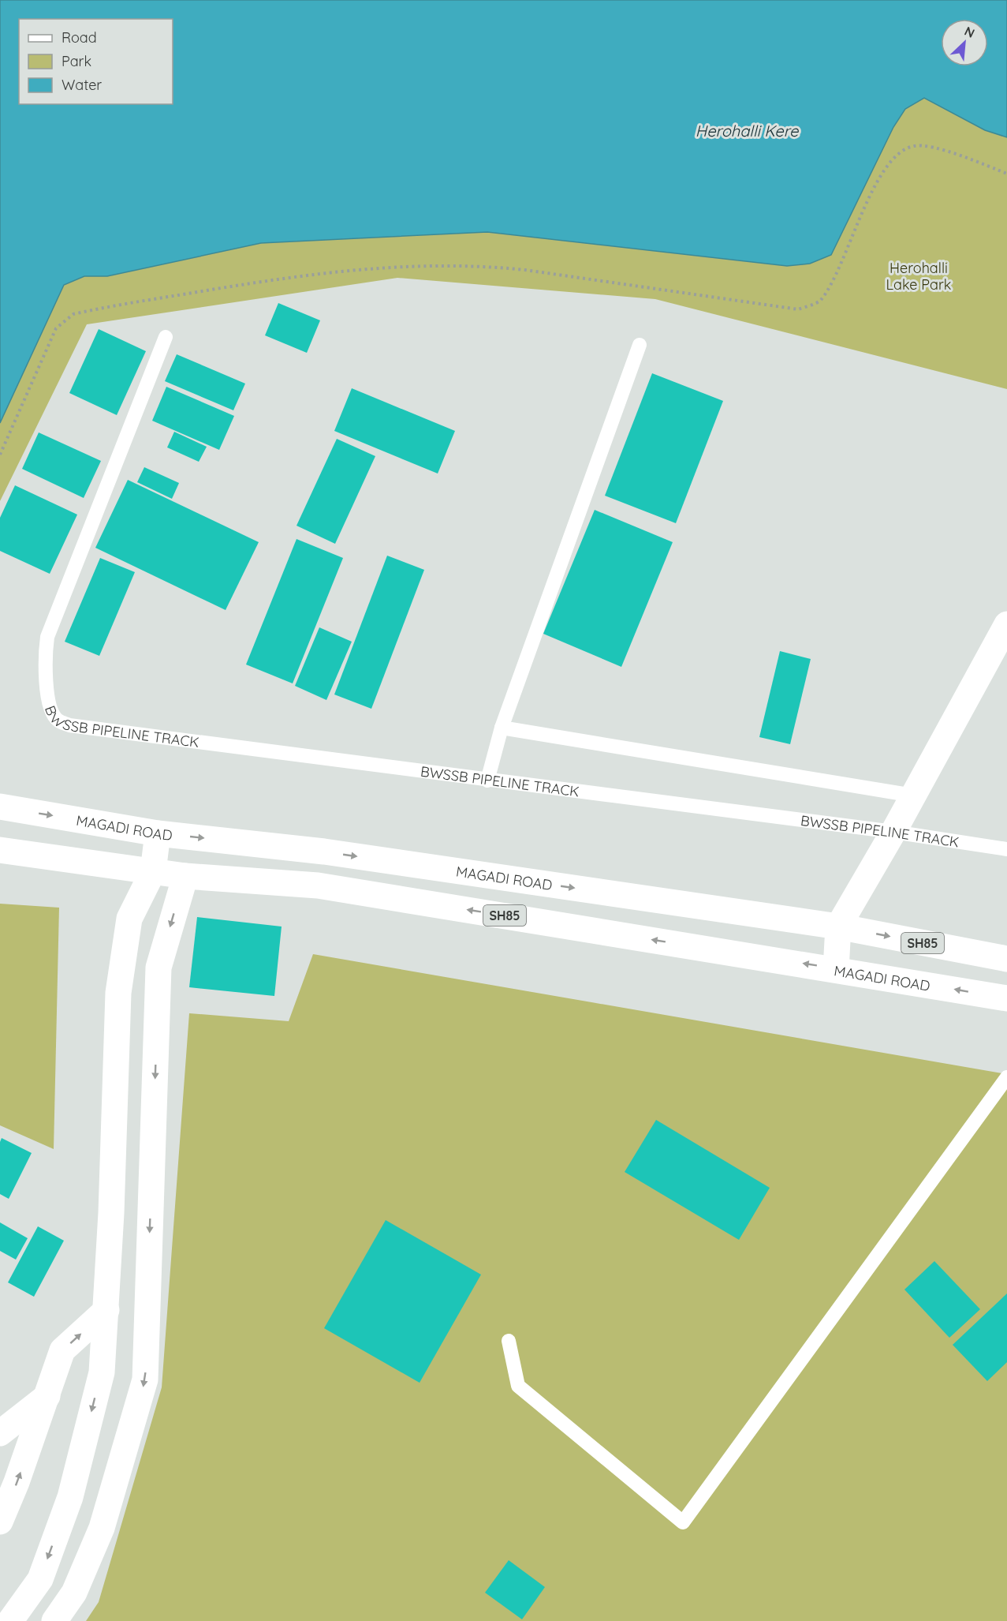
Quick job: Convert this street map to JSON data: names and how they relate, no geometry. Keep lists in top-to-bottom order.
{
  "streets": {
    "main road": ["MAGADI ROAD", "SH85"],
    "lane": ["BWSSB PIPELINE TRACK"]
  },
  "water": ["Herohalli Kere"],
  "parks": ["Herohalli Lake Park"],
  "legend": ["Road", "Park", "Water"],
  "north": "top right"
}
